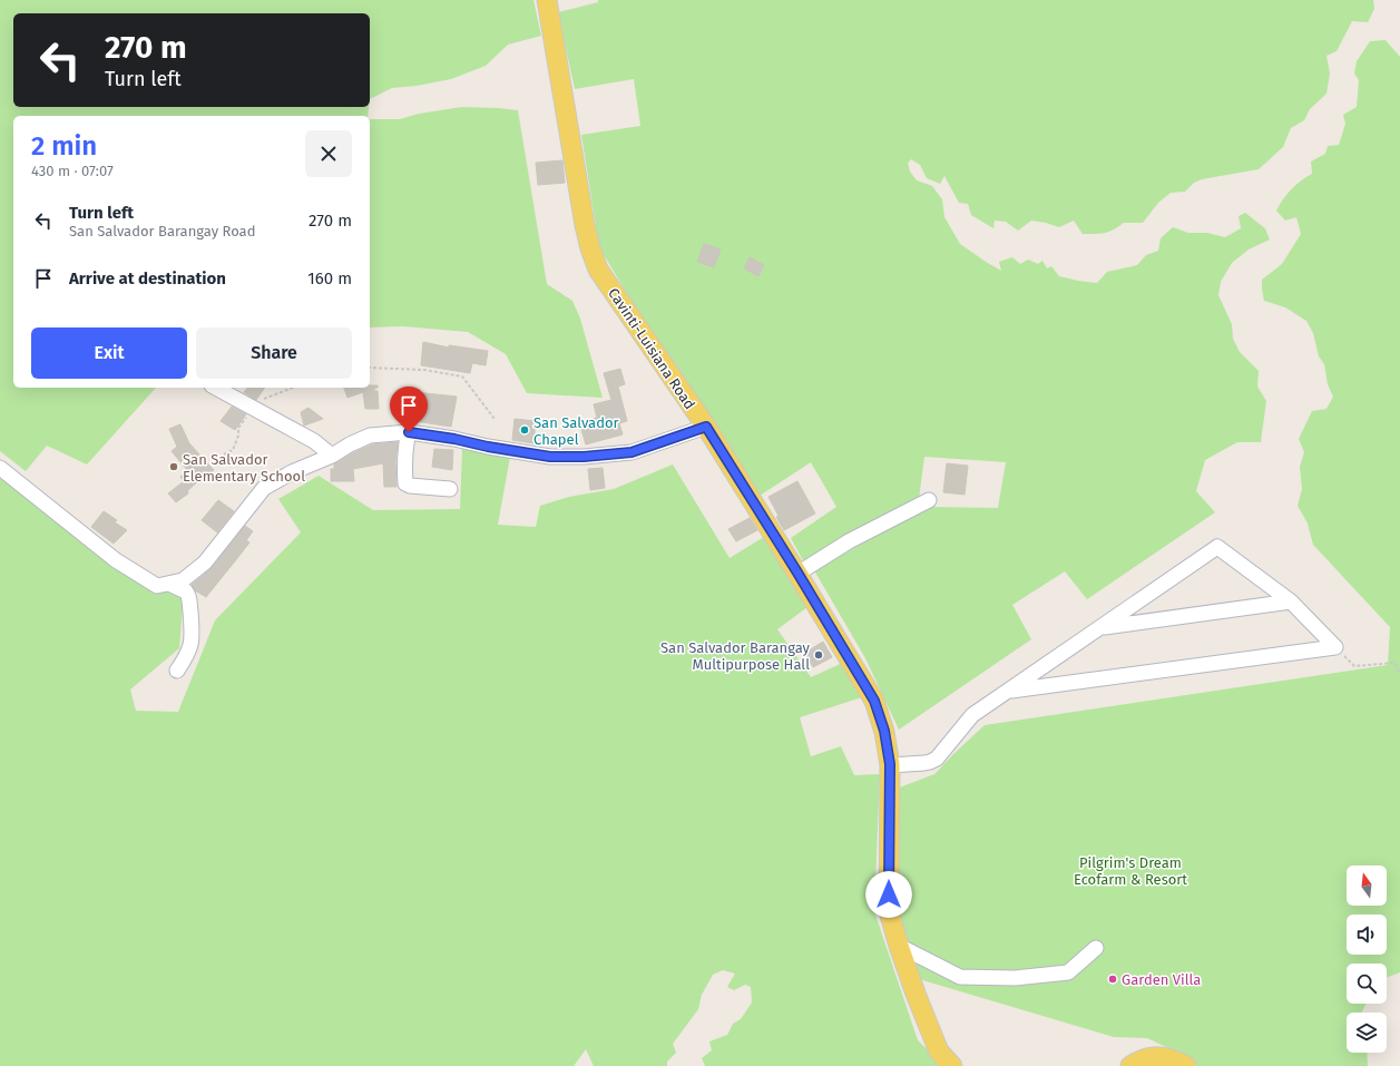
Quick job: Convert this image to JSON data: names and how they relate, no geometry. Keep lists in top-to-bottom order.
{
  "streets": {
    "main road": ["Cavinti-Luisiana Road"]
  },
  "parks": ["Pilgrim's Dream Ecofarm & Resort"],
  "places": [
    "San Salvador Chapel",
    "San Salvador Elementary School",
    "San Salvador Barangay Multipurpose Hall",
    "Garden Villa"
  ],
  "north": "top",
  "page": {
    "turn": ["270 m", "Turn left"],
    "heading": ["2 min", "430 m · 07:07"],
    "list": [
      {
        "name": "Turn left",
        "note": "San Salvador Barangay Road",
        "value": "270 m"
      },
      {
        "name": "Arrive at destination",
        "value": "160 m"
      }
    ],
    "buttons": ["Exit", "Share"]
  }
}
